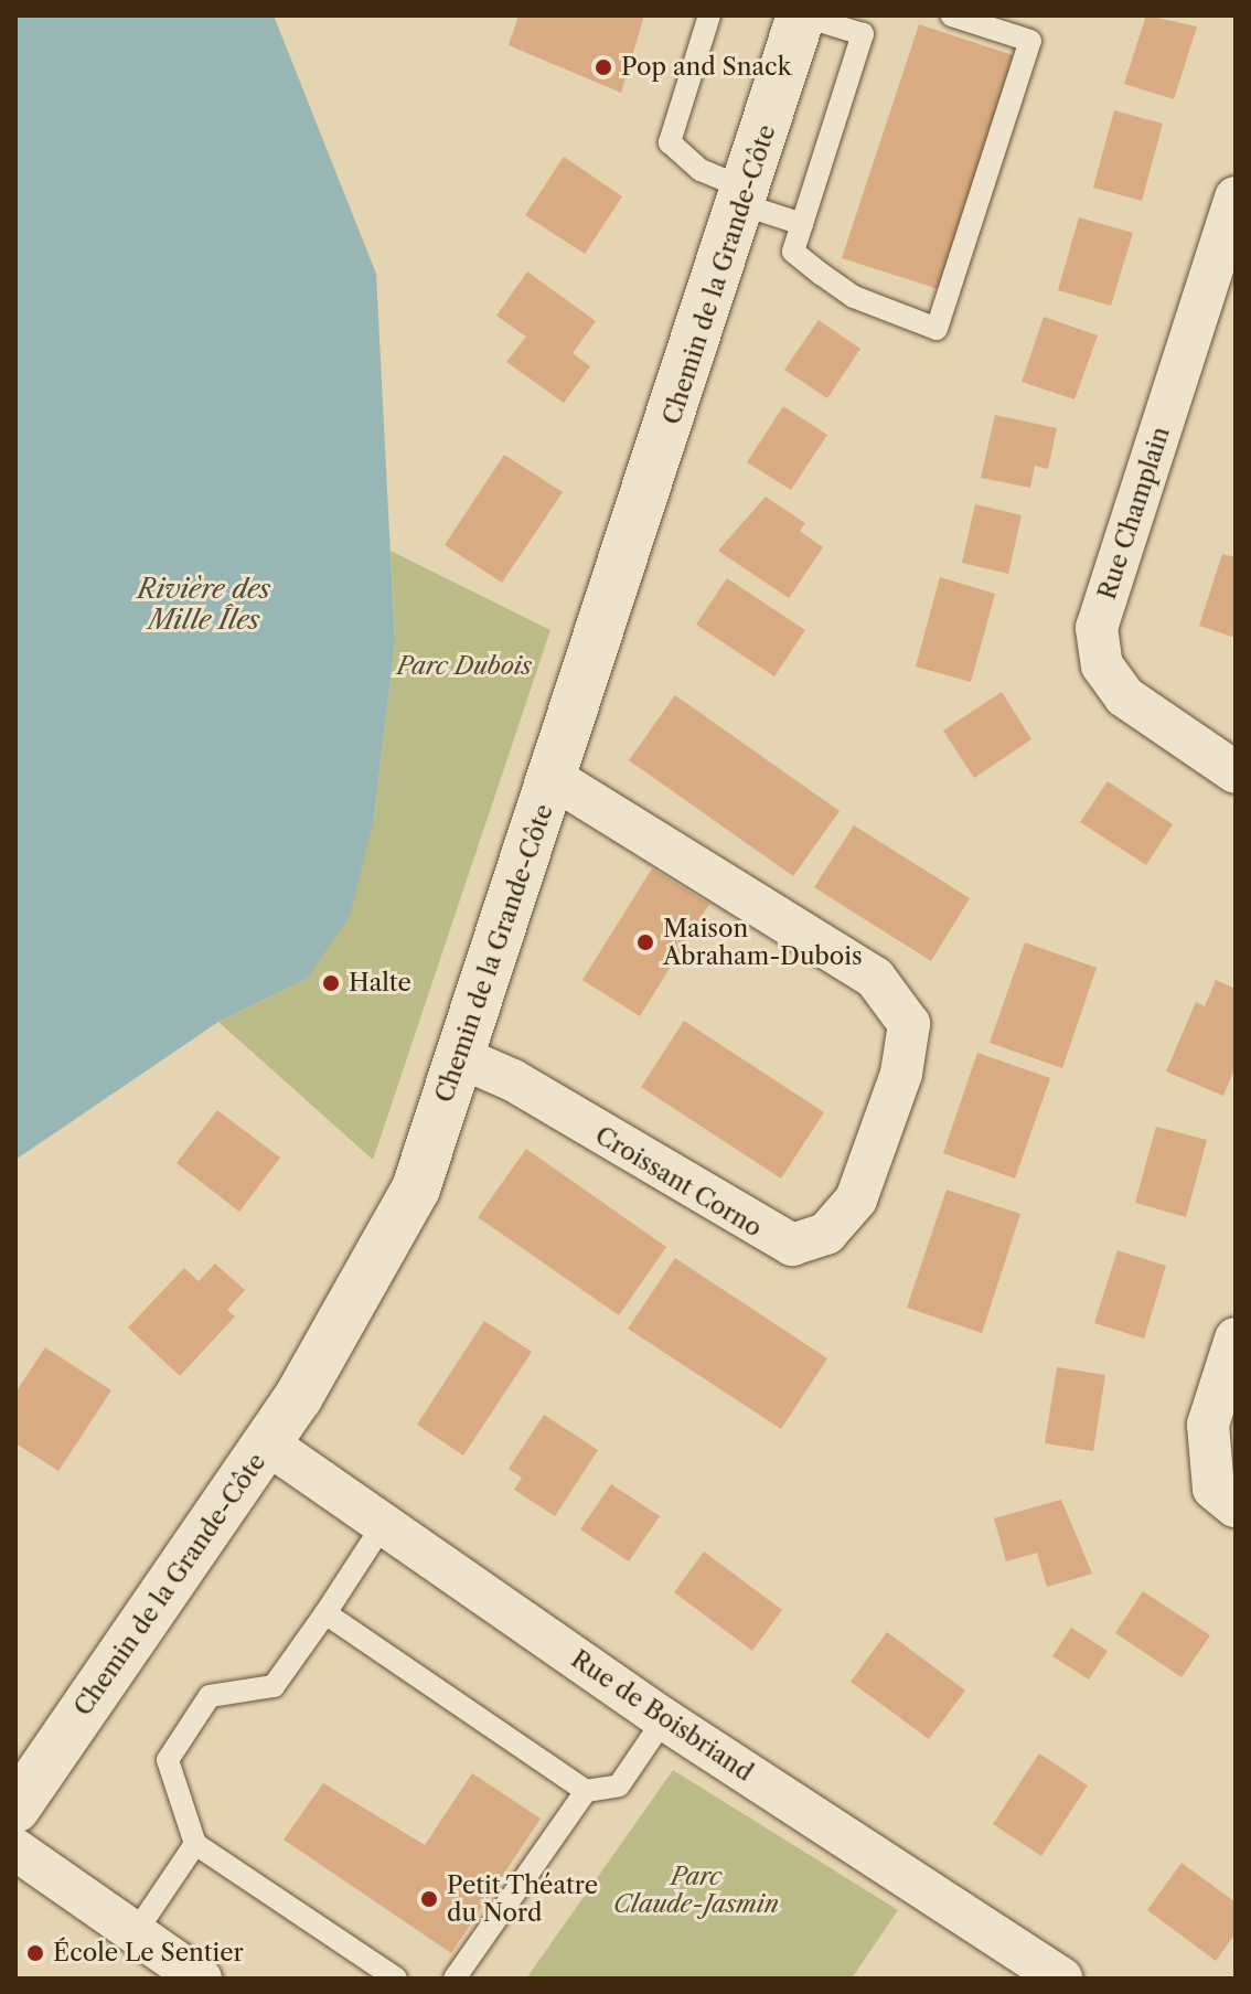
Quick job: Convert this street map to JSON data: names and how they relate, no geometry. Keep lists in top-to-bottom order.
{
  "streets": {
    "main road": ["Chemin de la Grande-Côte"],
    "street": ["Rue Champlain", "Croissant Corno", "Rue de Boisbriand"]
  },
  "crossings": [
    ["Chemin de la Grande-Côte", "Croissant Corno"],
    ["Chemin de la Grande-Côte", "Rue de Boisbriand"]
  ],
  "water": ["Rivière des Mille Îles"],
  "parks": ["Parc Dubois", "Parc Claude-Jasmin"],
  "places": [
    "Pop and Snack",
    "Maison Abraham-Dubois",
    "Halte",
    "Petit Théatre du Nord",
    "École Le Sentier"
  ]
}
